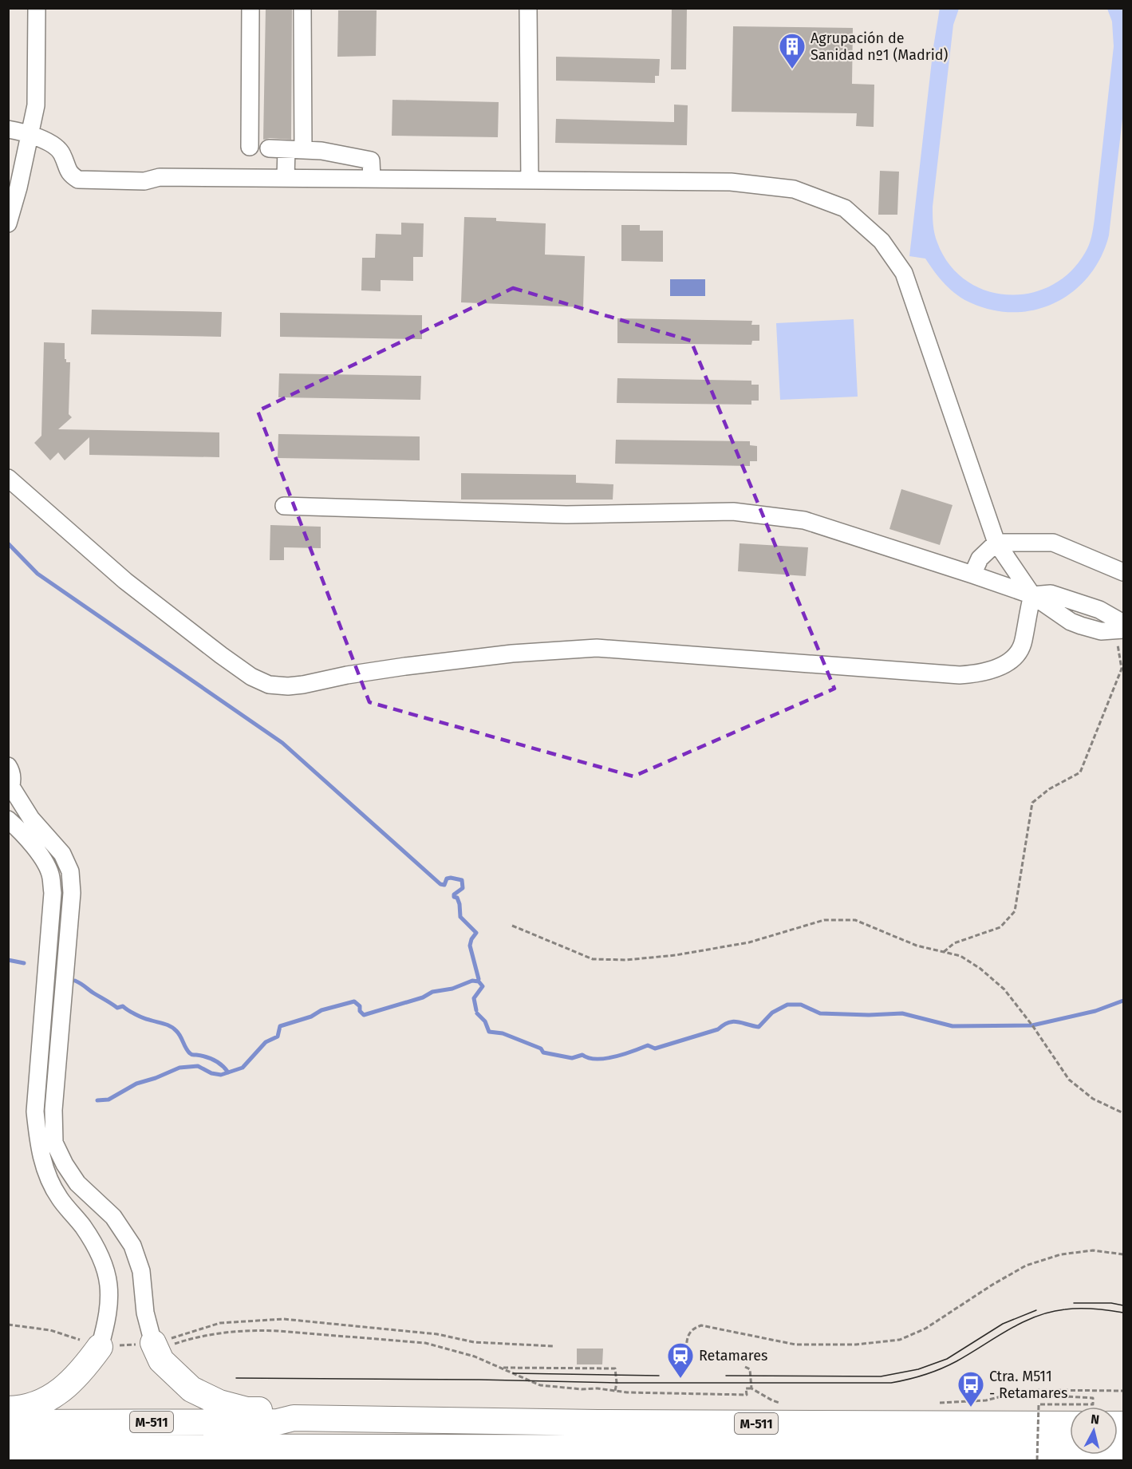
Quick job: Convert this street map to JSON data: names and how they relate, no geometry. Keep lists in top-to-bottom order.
{
  "streets": {
    "highway": ["M-511"]
  },
  "places": {
    "building": ["Agrupación de Sanidad nº1 (Madrid)"],
    "station": ["Retamares"],
    "bus stop": ["Ctra. M511 - Retamares"]
  },
  "north": "top"
}
